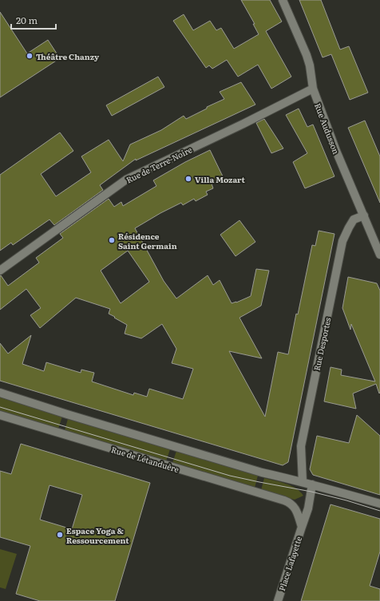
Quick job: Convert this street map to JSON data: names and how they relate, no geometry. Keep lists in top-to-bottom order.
{
  "streets": {
    "street": [
      "Rue Audusson",
      "Rue de Terre-Noire",
      "Rue Desportes",
      "Rue de Létanduère",
      "Place Lafayette"
    ]
  },
  "crossings": [
    ["Rue Audusson", "Rue de Terre-Noire"],
    ["Rue Audusson", "Rue Desportes"],
    ["Rue de Létanduère", "Place Lafayette"]
  ],
  "places": [
    "Théâtre Chanzy",
    "Villa Mozart",
    "Résidence Saint Germain",
    "Espace Yoga & Ressourcement"
  ],
  "scale_bar": "20 m"
}
